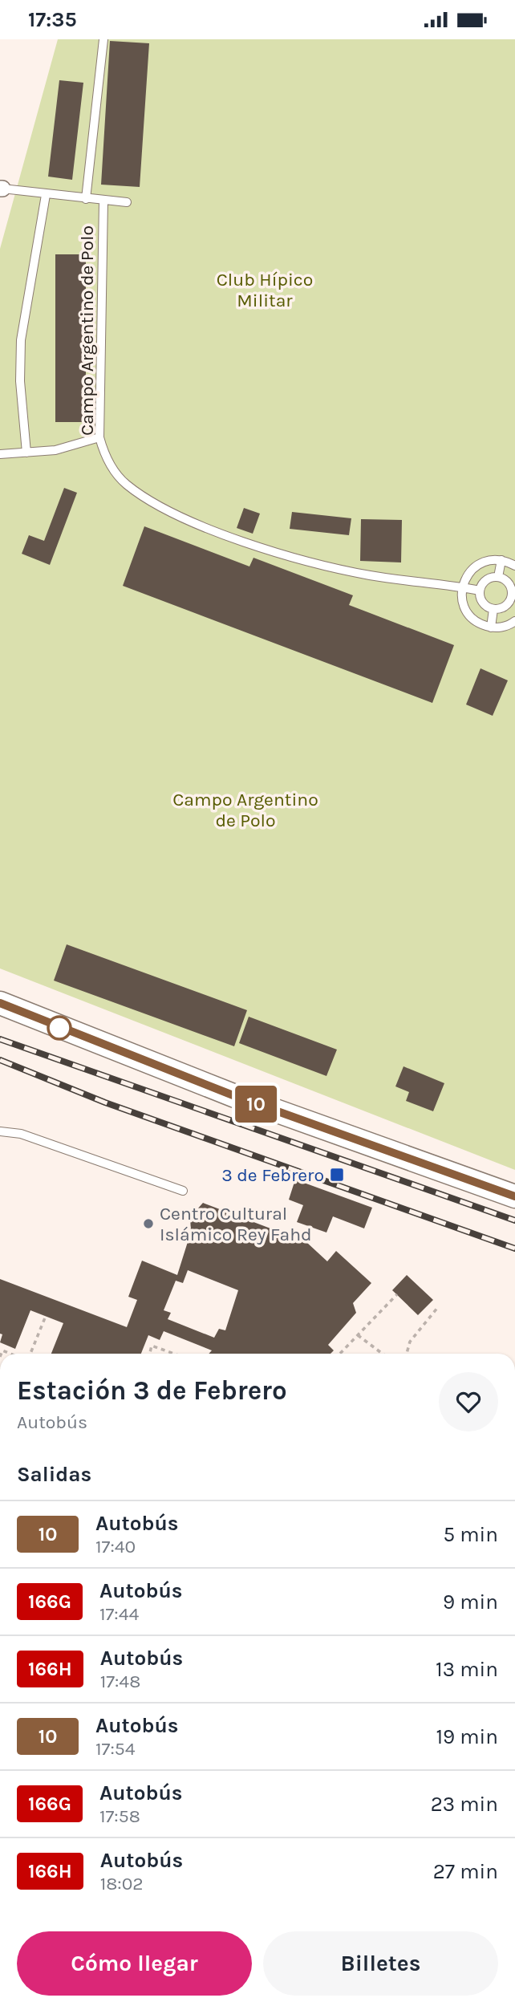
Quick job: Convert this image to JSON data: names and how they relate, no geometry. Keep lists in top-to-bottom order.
{
  "streets": {
    "lane": ["Campo Argentino de Polo"]
  },
  "parks": ["Club Hípico Militar", "Campo Argentino de Polo"],
  "places": {
    "transit": ["3 de Febrero"],
    "other": ["Centro Cultural Islámico Rey Fahd"]
  },
  "lines": ["bus line 10"],
  "page": {
    "status": "17:35",
    "on_map": "10",
    "heading": [
      ["Estación 3 de Febrero", "Autobús"],
      "Salidas"
    ],
    "list": [
      {
        "mark": "10",
        "name": "Autobús",
        "note": "17:40",
        "value": "5 min"
      },
      {
        "mark": "166G",
        "name": "Autobús",
        "note": "17:44",
        "value": "9 min"
      },
      {
        "mark": "166H",
        "name": "Autobús",
        "note": "17:48",
        "value": "13 min"
      },
      {
        "mark": "10",
        "name": "Autobús",
        "note": "17:54",
        "value": "19 min"
      },
      {
        "mark": "166G",
        "name": "Autobús",
        "note": "17:58",
        "value": "23 min"
      },
      {
        "mark": "166H",
        "name": "Autobús",
        "note": "18:02",
        "value": "27 min"
      }
    ],
    "buttons": ["Cómo llegar", "Billetes"]
  }
}
